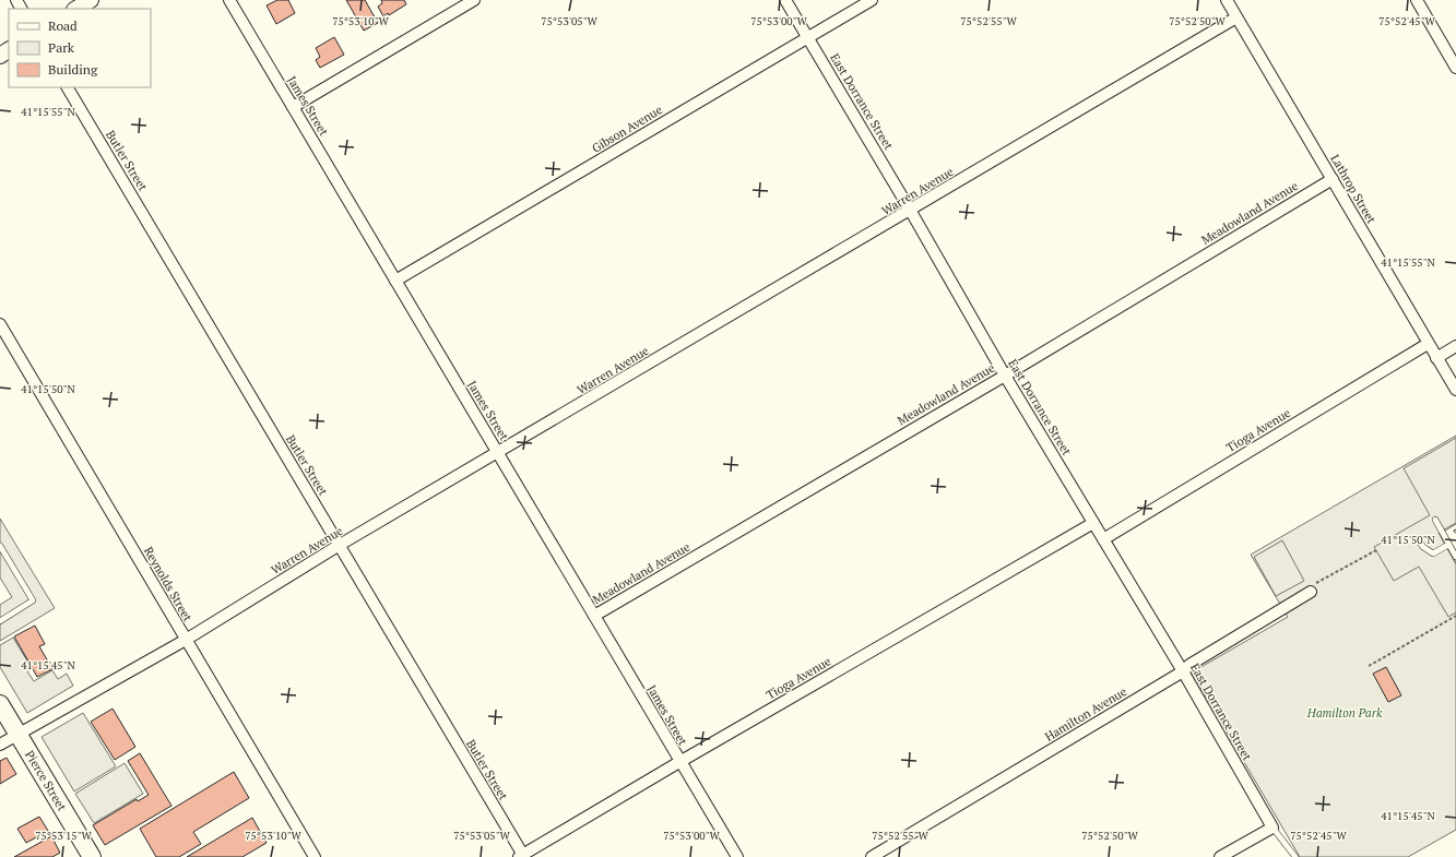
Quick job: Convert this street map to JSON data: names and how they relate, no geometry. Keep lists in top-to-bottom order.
{
  "streets": {
    "main road": ["Pierce Street"],
    "street": [
      "East Dorrance Street",
      "James Street",
      "Gibson Avenue",
      "Butler Street",
      "Lathrop Street",
      "Warren Avenue",
      "Meadowland Avenue",
      "Tioga Avenue",
      "Reynolds Street",
      "Hamilton Avenue"
    ]
  },
  "crossings": [
    ["East Dorrance Street", "Gibson Avenue"],
    ["East Dorrance Street", "Warren Avenue"],
    ["East Dorrance Street", "Meadowland Avenue"],
    ["East Dorrance Street", "Tioga Avenue"],
    ["East Dorrance Street", "Hamilton Avenue"],
    ["James Street", "Gibson Avenue"],
    ["James Street", "Warren Avenue"],
    ["James Street", "Meadowland Avenue"],
    ["James Street", "Tioga Avenue"],
    ["Butler Street", "Warren Avenue"],
    ["Butler Street", "Tioga Avenue"],
    ["Lathrop Street", "Warren Avenue"],
    ["Lathrop Street", "Meadowland Avenue"],
    ["Lathrop Street", "Tioga Avenue"],
    ["Warren Avenue", "Reynolds Street"],
    ["Warren Avenue", "Pierce Street"]
  ],
  "parks": ["Hamilton Park"],
  "legend": ["Road", "Park", "Building"],
  "coordinates": [
    "75°53'10\"W",
    "75°53'05\"W",
    "75°53'00\"W",
    "75°52'55\"W",
    "75°52'50\"W",
    "75°52'45\"W",
    "41°15'55\"N",
    "41°15'50\"N",
    "41°15'45\"N",
    "75°53'15\"W"
  ]
}
